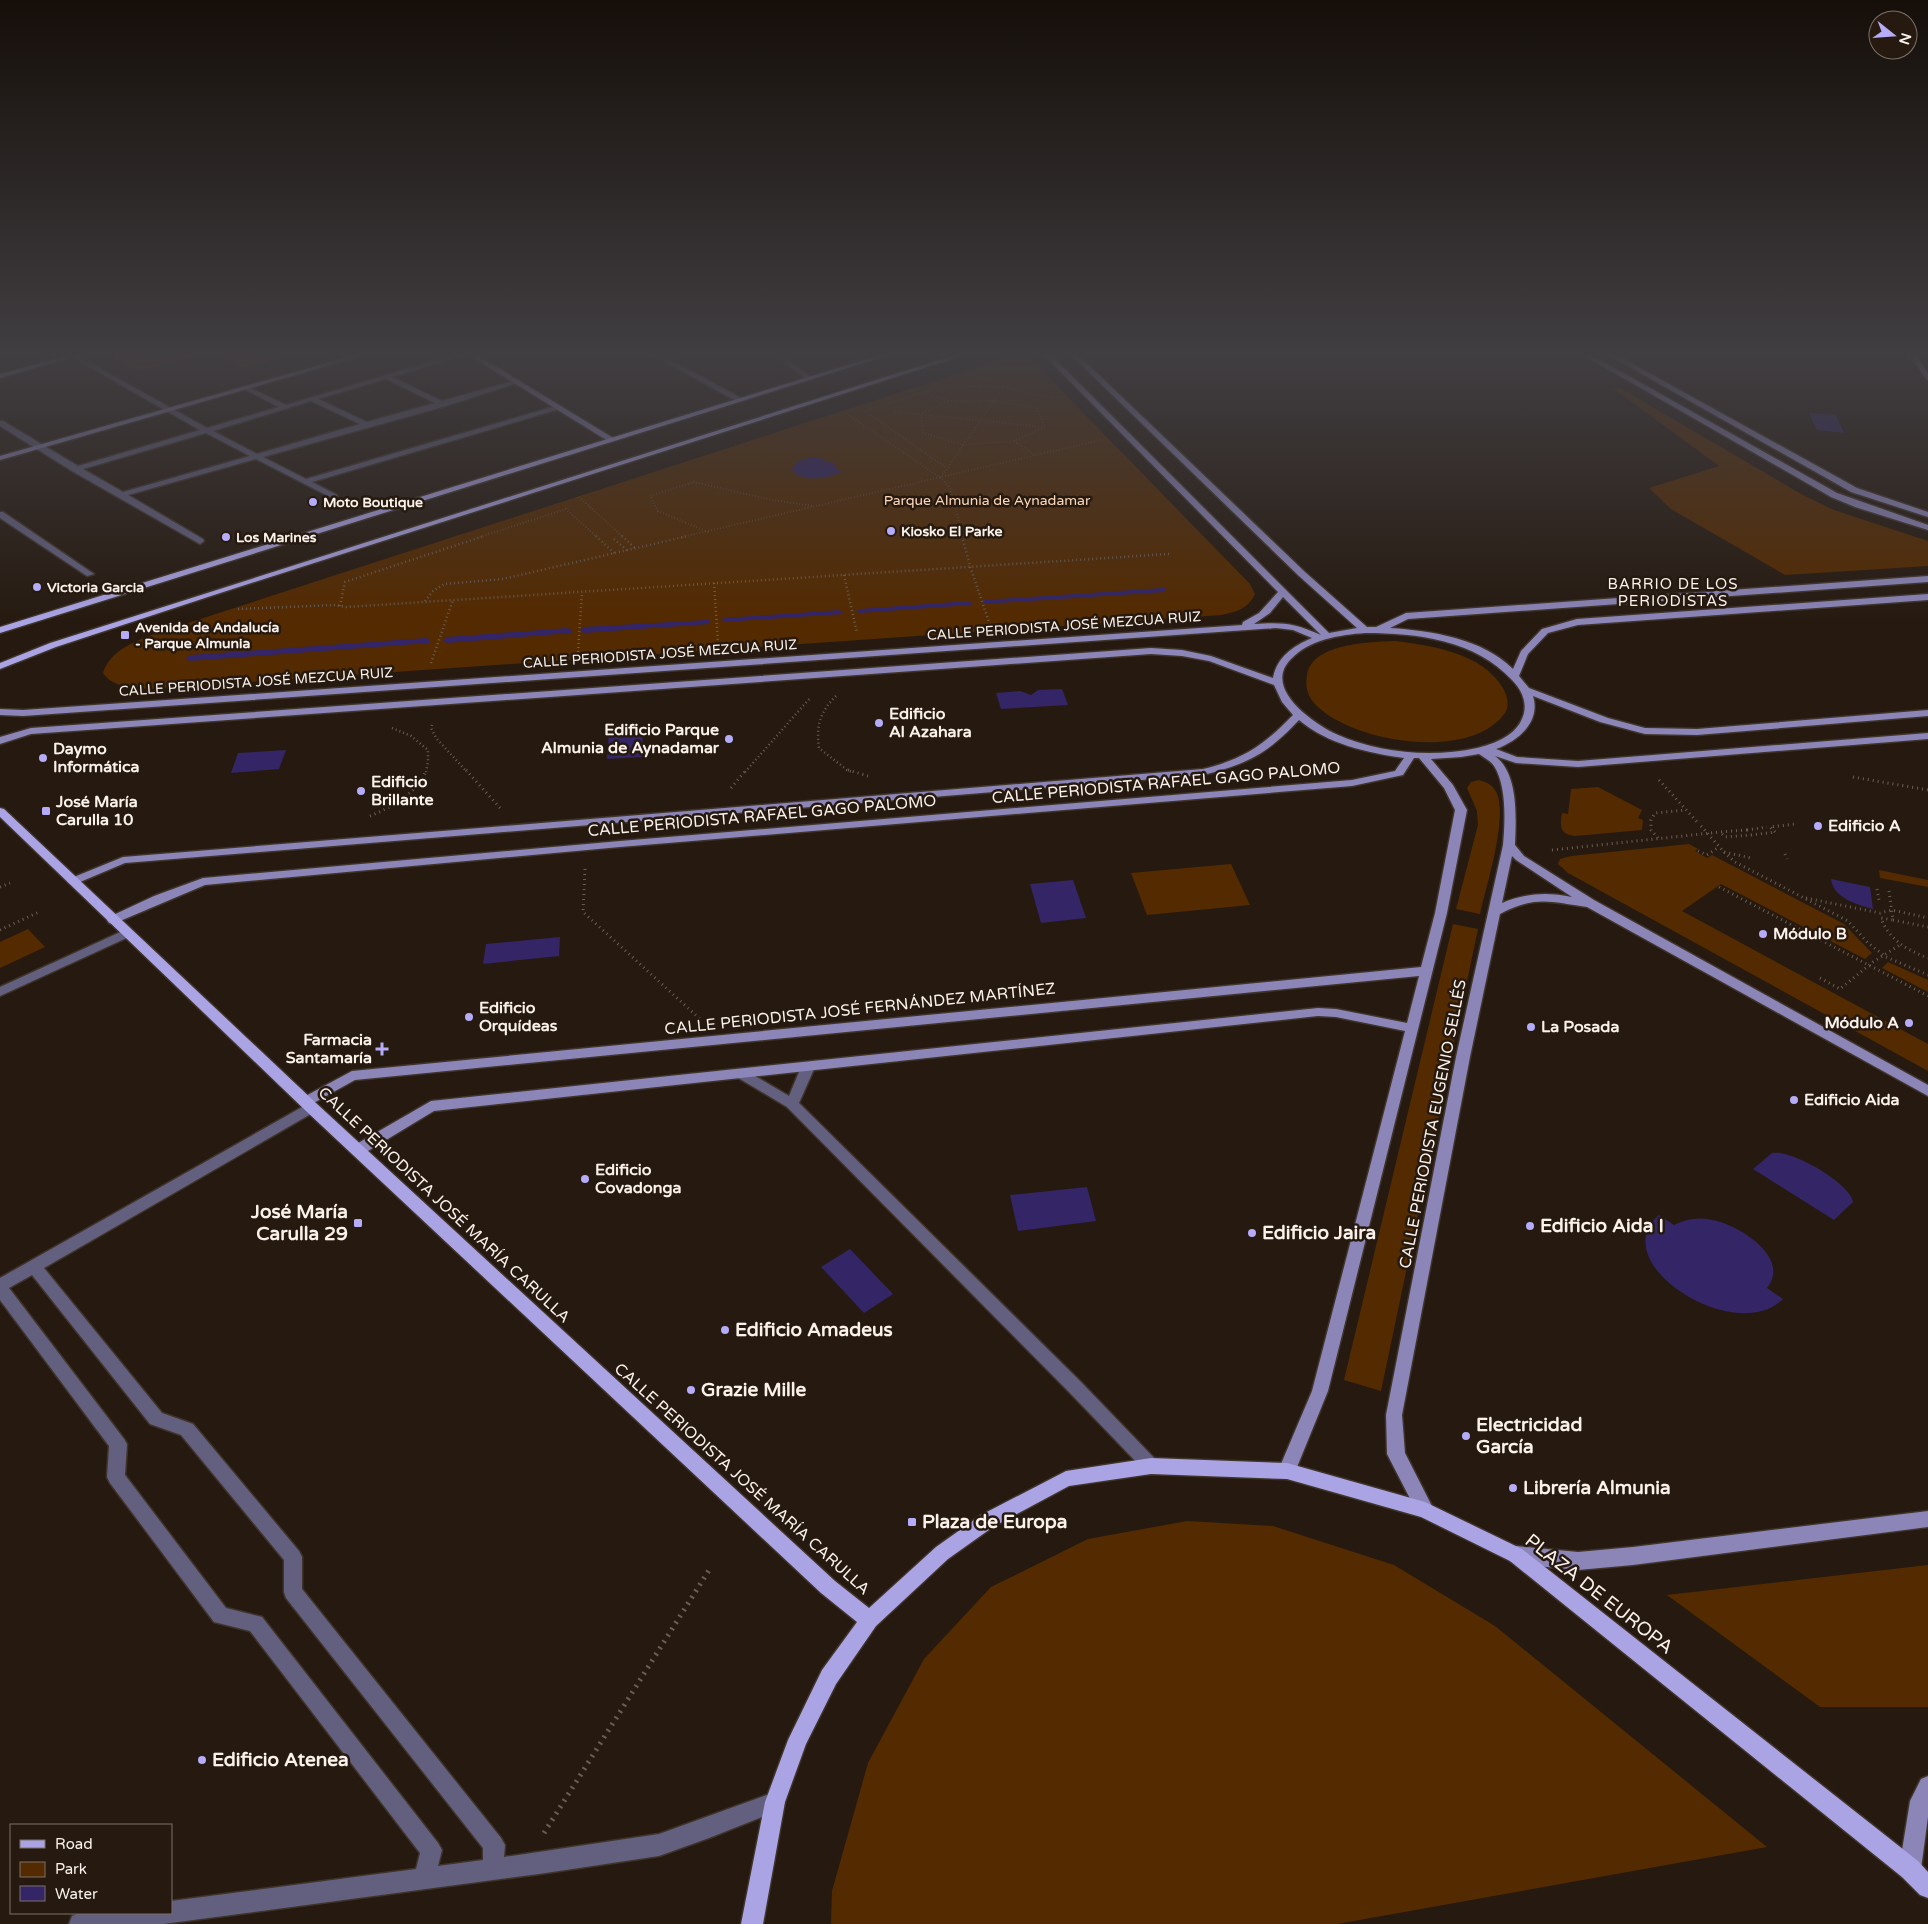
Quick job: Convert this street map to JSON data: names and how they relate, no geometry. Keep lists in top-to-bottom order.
{
  "streets": {
    "main road": ["CALLE PERIODISTA JOSÉ MARÍA CARULLA", "PLAZA DE EUROPA"],
    "street": [
      "CALLE PERIODISTA JOSÉ MEZCUA RUIZ",
      "CALLE PERIODISTA RAFAEL GAGO PALOMO",
      "CALLE PERIODISTA JOSÉ FERNÁNDEZ MARTÍNEZ",
      "CALLE PERIODISTA EUGENIO SELLÉS"
    ]
  },
  "crossings": [
    ["CALLE PERIODISTA RAFAEL GAGO PALOMO", "CALLE PERIODISTA JOSÉ MARÍA CARULLA"],
    ["CALLE PERIODISTA JOSÉ FERNÁNDEZ MARTÍNEZ", "CALLE PERIODISTA JOSÉ MARÍA CARULLA"],
    ["CALLE PERIODISTA EUGENIO SELLÉS", "PLAZA DE EUROPA"],
    ["CALLE PERIODISTA JOSÉ MARÍA CARULLA", "PLAZA DE EUROPA"]
  ],
  "districts": ["BARRIO DE LOS PERIODISTAS"],
  "parks": ["Parque Almunia de Aynadamar"],
  "places": {
    "other": [
      "Moto Boutique",
      "Kiosko El Parke",
      "Los Marines",
      "Victoria Garcia",
      "Edificio Al Azahara",
      "Edificio Parque Almunia de Aynadamar",
      "Daymo Informática",
      "Edificio Brillante",
      "Edificio A",
      "Módulo B",
      "Edificio Orquídeas",
      "Módulo A",
      "La Posada",
      "Edificio Aida",
      "Edificio Covadonga",
      "Edificio Aida I",
      "Edificio Jaira",
      "Edificio Amadeus",
      "Grazie Mille",
      "Electricidad García",
      "Librería Almunia",
      "Edificio Atenea"
    ],
    "transit": [
      "Avenida de Andalucía - Parque Almunia",
      "José María Carulla 10",
      "José María Carulla 29",
      "Plaza de Europa"
    ],
    "health": ["Farmacia Santamaría"]
  },
  "legend": ["Road", "Park", "Water"],
  "north": "right"
}
